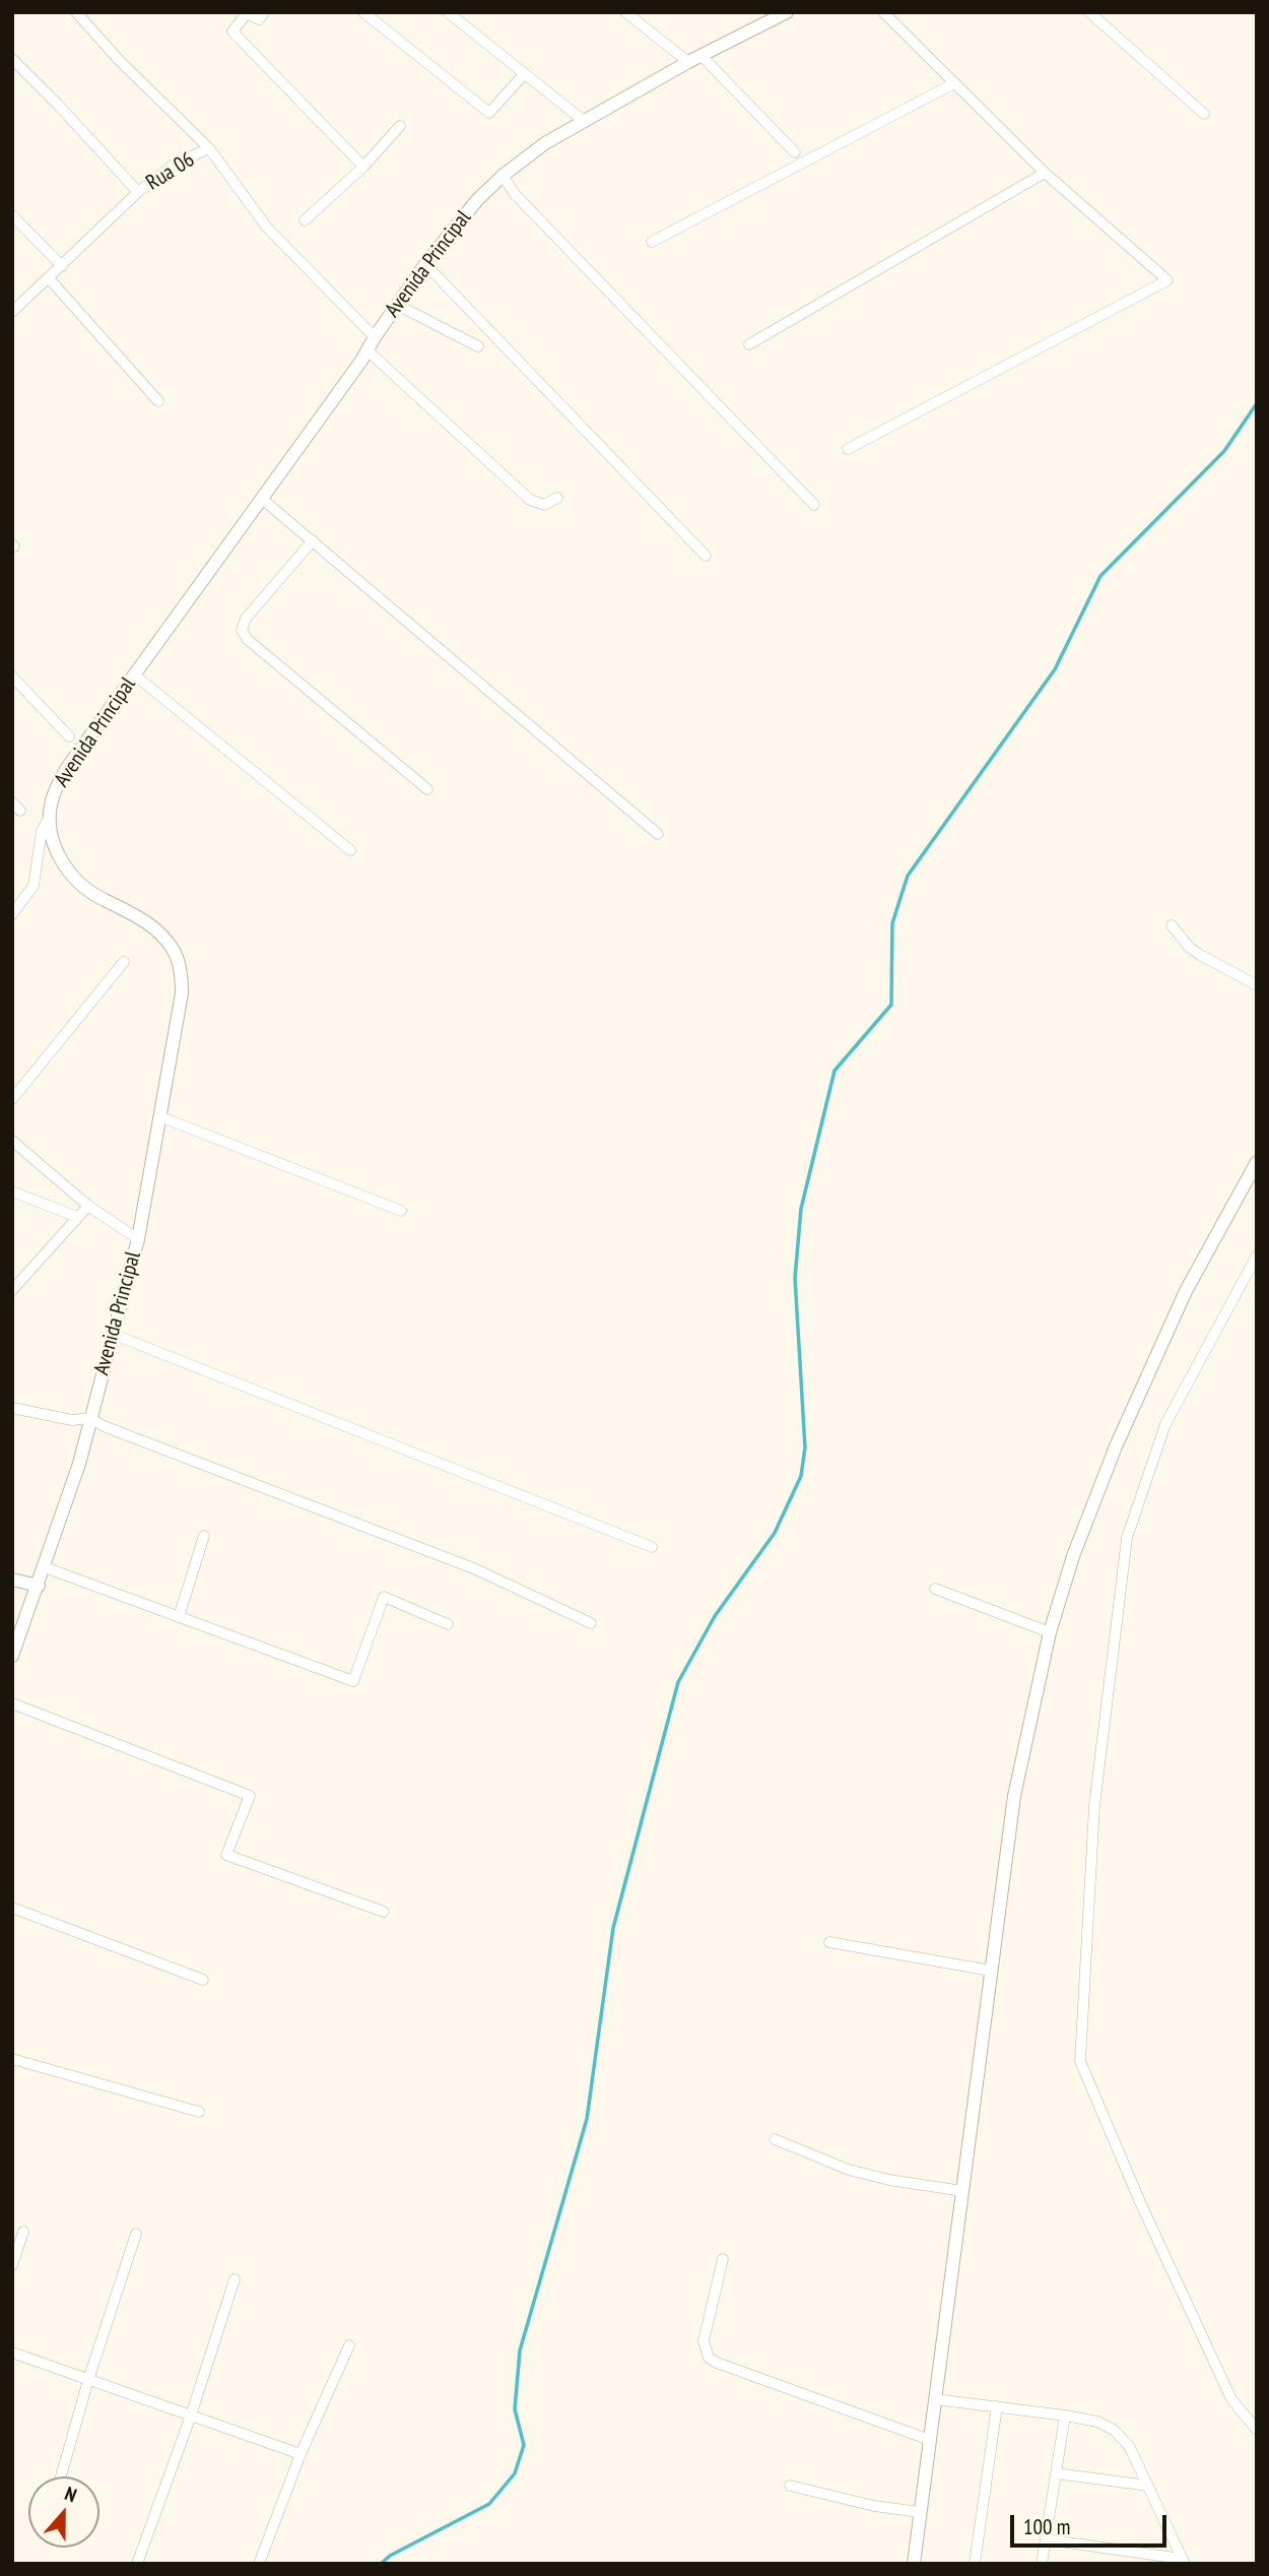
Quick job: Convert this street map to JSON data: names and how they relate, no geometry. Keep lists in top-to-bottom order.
{
  "streets": {
    "street": ["Rua 06", "Avenida Principal"]
  },
  "crossings": [
    ["Rua 06", "Avenida Principal"]
  ],
  "scale_bar": "100 m",
  "north": "top"
}
